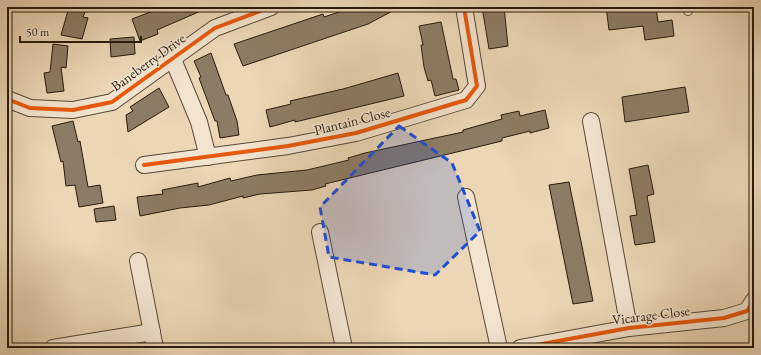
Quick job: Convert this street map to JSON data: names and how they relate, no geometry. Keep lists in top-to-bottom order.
{
  "streets": {
    "street": ["Baneberry Drive", "Plantain Close", "Vicarage Close"]
  },
  "scale_bar": "50 m"
}
